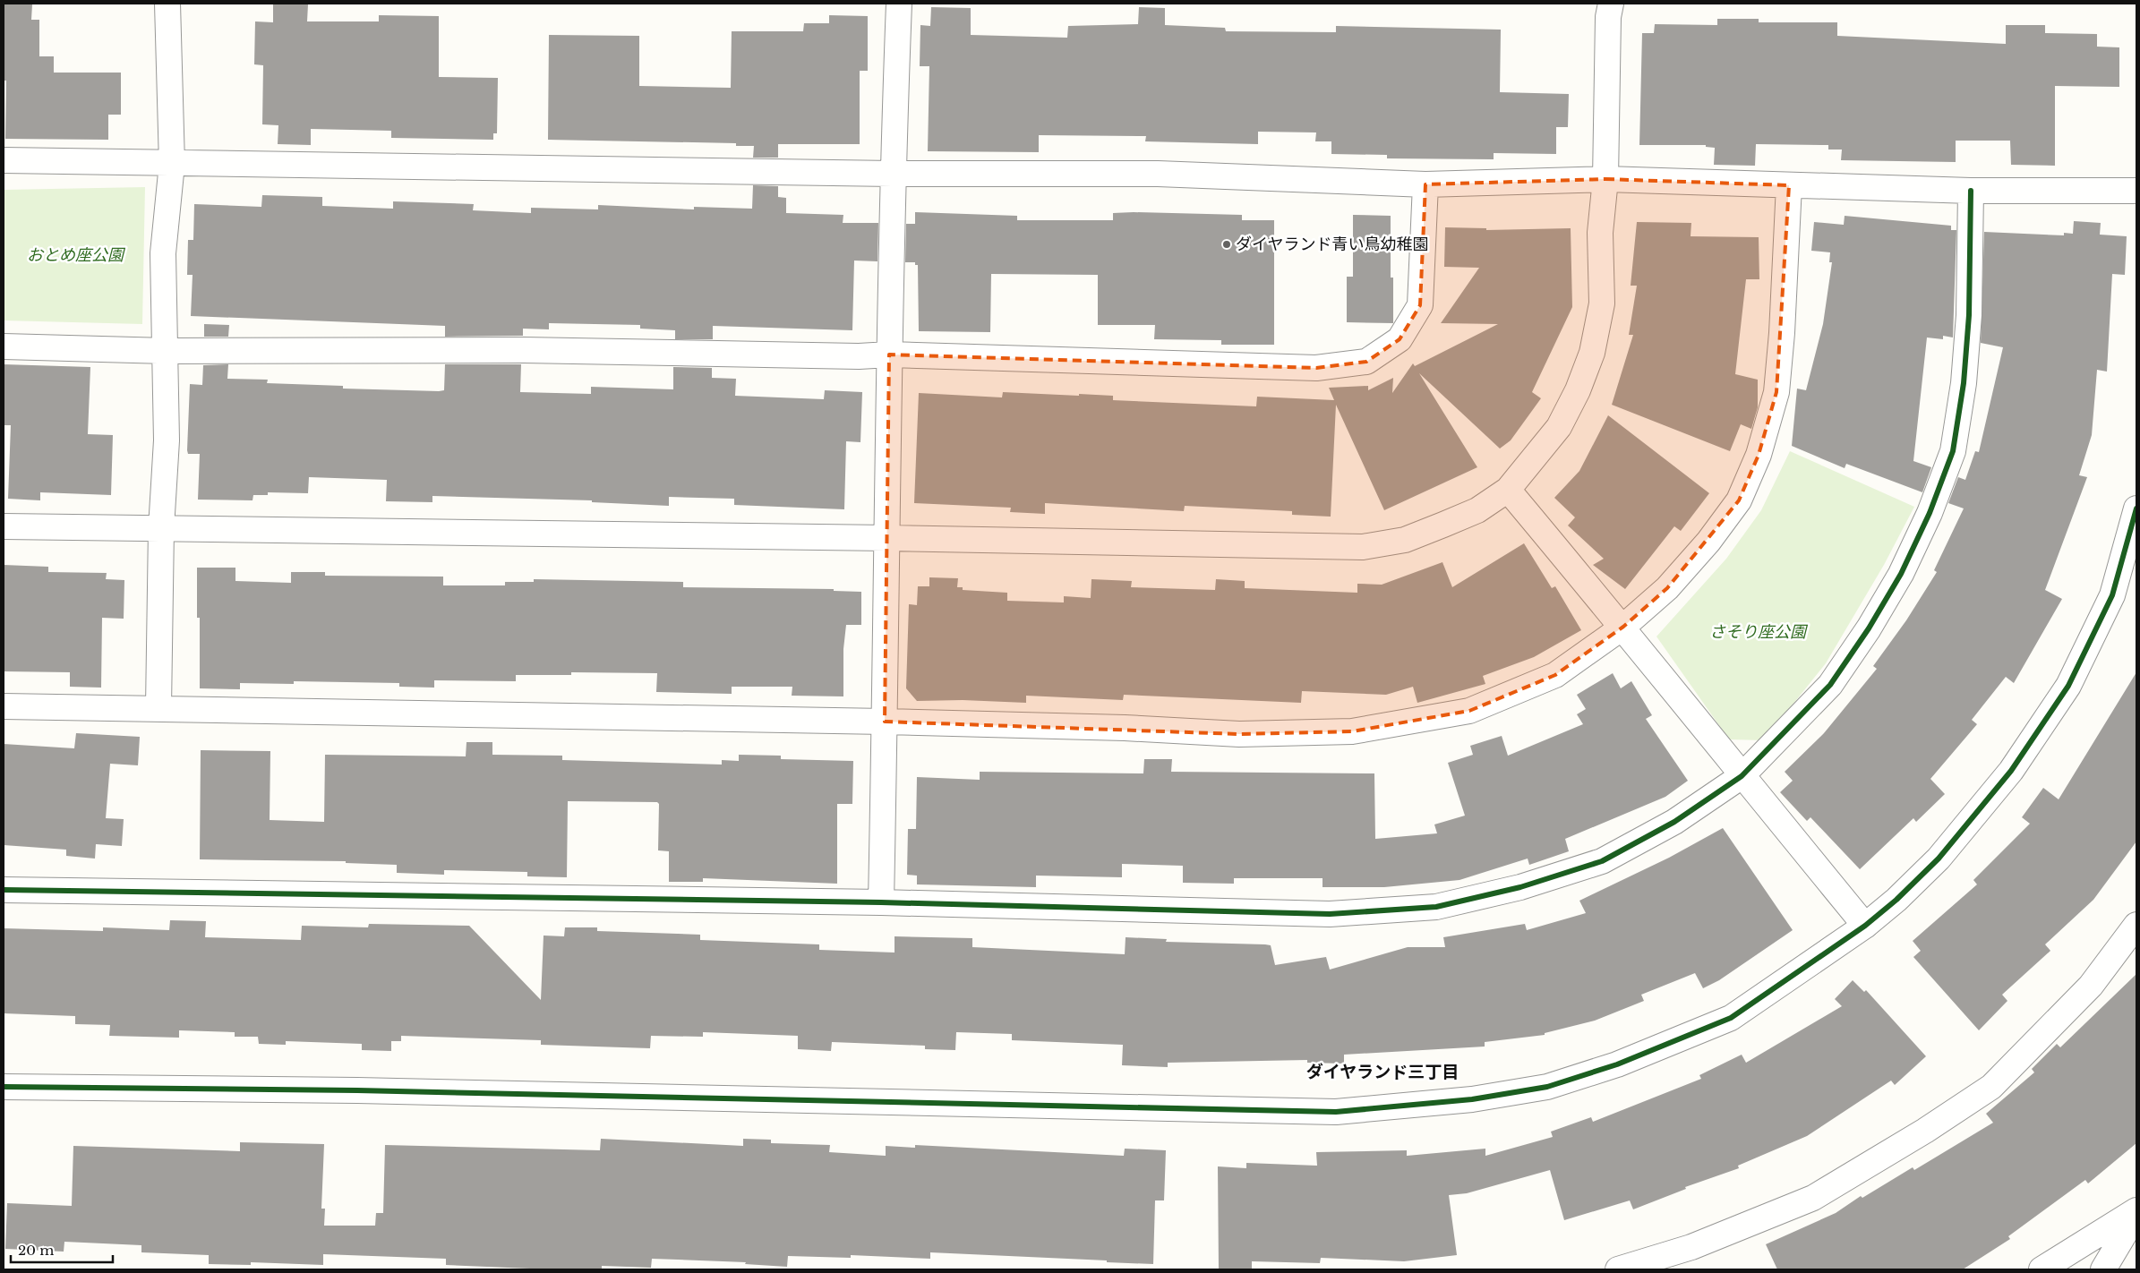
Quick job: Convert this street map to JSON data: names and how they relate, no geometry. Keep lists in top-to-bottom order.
{
  "districts": ["ダイヤランド三丁目"],
  "parks": ["おとめ座公園", "さそり座公園"],
  "places": ["ダイヤランド青い鳥幼稚園"],
  "scale_bar": "20 m"
}
